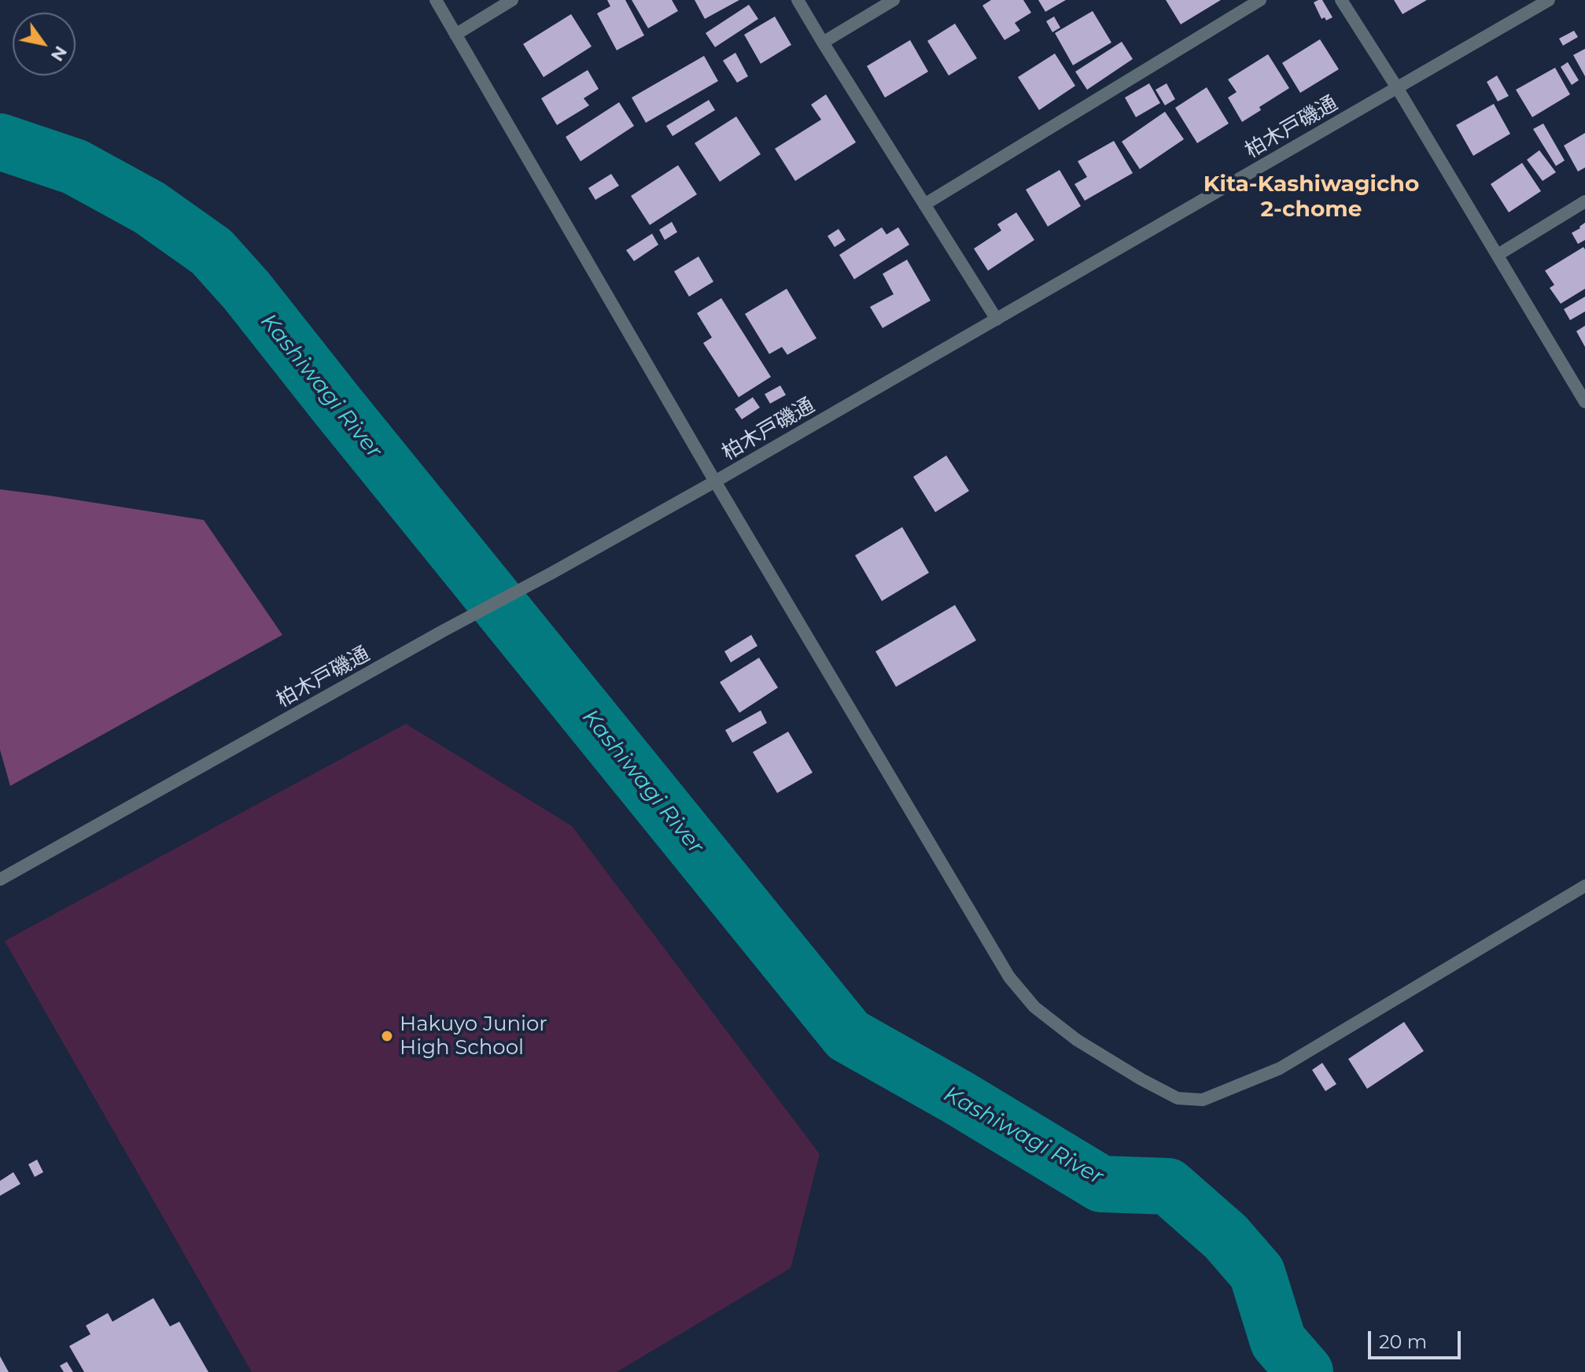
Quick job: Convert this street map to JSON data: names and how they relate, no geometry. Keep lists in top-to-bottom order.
{
  "streets": {
    "street": ["柏木戸磯通"]
  },
  "districts": ["Kita-Kashiwagicho 2-chome"],
  "water": ["Kashiwagi River"],
  "places": ["Hakuyo Junior High School"],
  "scale_bar": "20 m",
  "north": "bottom right"
}
